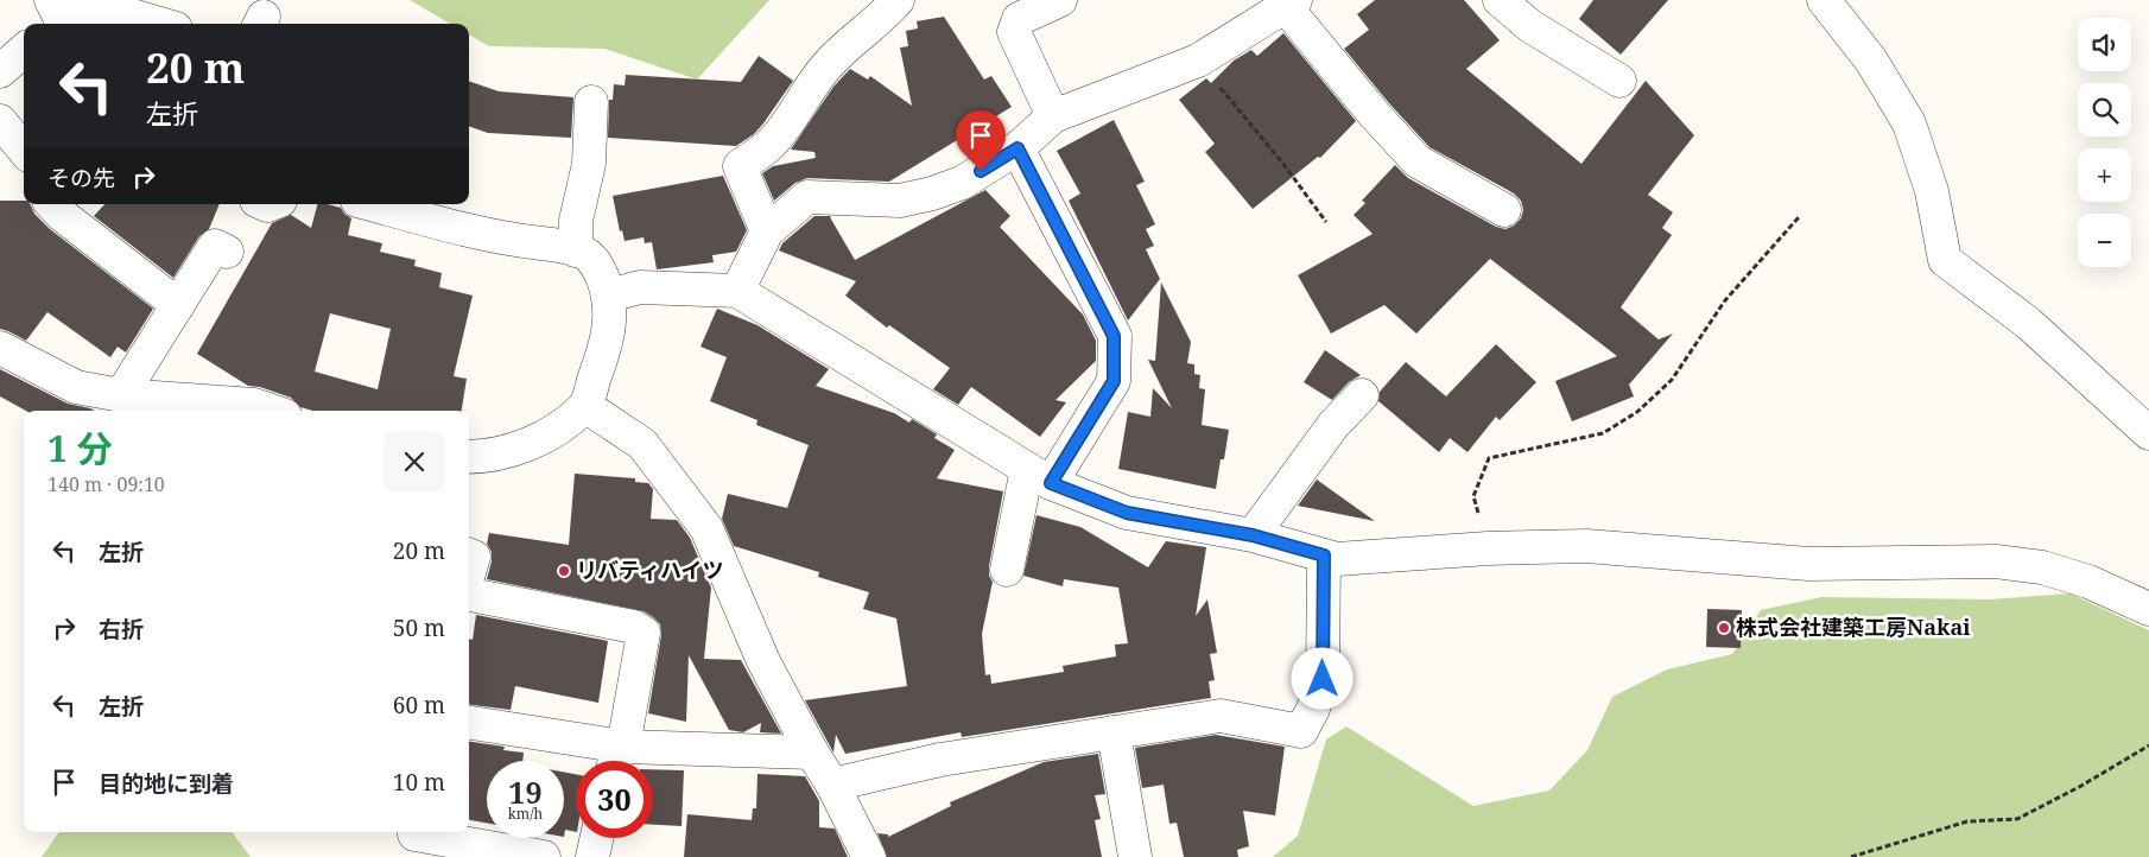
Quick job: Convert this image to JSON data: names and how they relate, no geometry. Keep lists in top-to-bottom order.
{
  "places": ["リバティハイツ", "株式会社建築工房Nakai"],
  "page": {
    "map_buttons": ["+", "−"],
    "turn": ["20 m", "左折"],
    "then": "その先",
    "heading": ["1 分", "140 m · 09:10"],
    "list": [
      {
        "name": "左折",
        "value": "20 m"
      },
      {
        "name": "右折",
        "value": "50 m"
      },
      {
        "name": "左折",
        "value": "60 m"
      },
      {
        "name": "目的地に到着",
        "value": "10 m"
      }
    ],
    "speed": "19 km/h",
    "limit": "30"
  }
}
